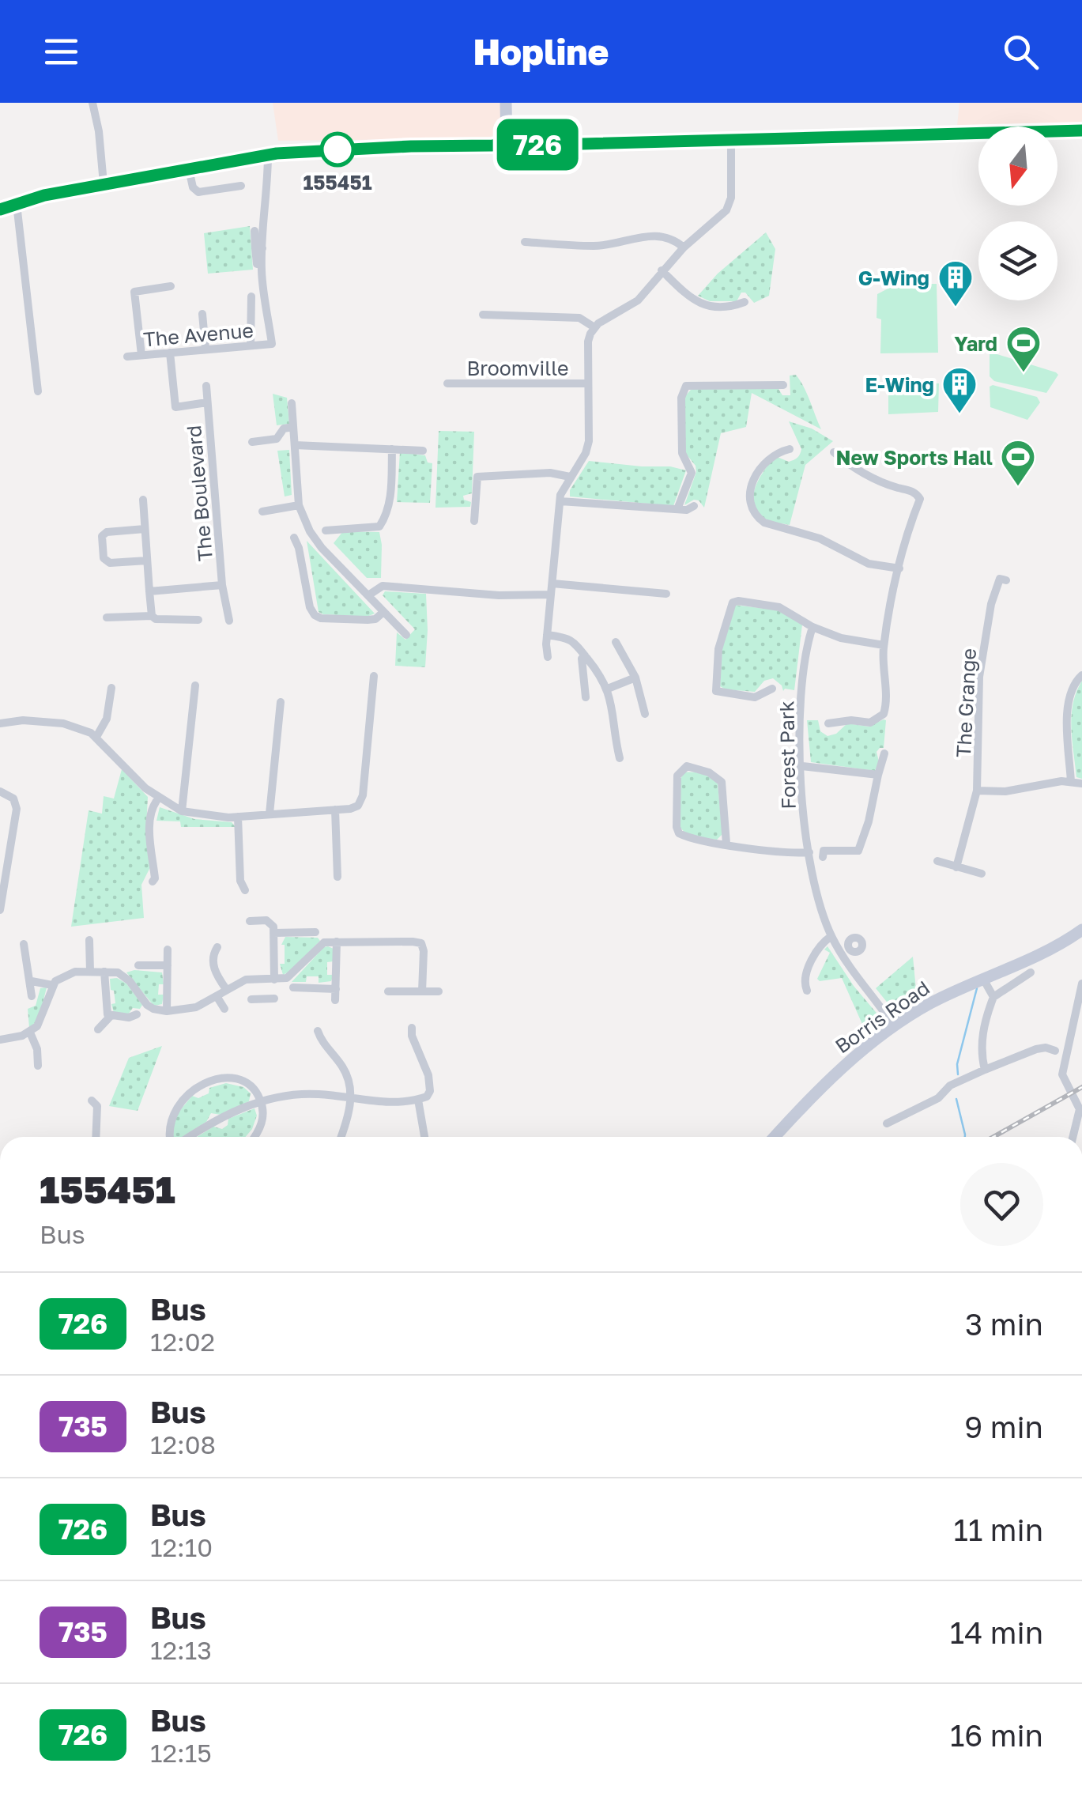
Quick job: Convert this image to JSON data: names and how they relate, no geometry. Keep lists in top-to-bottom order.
{
  "streets": {
    "main road": ["Borris Road"],
    "street": [
      "The Avenue",
      "Broomville",
      "The Boulevard",
      "The Grange",
      "Forest Park"
    ]
  },
  "crossings": [
    ["The Avenue", "The Boulevard"],
    ["Forest Park", "Borris Road"]
  ],
  "places": {
    "other": ["155451"],
    "building": ["G-Wing", "E-Wing"],
    "sports": ["Yard", "New Sports Hall"]
  },
  "lines": ["bus line 726"],
  "north": "bottom",
  "page": {
    "header": "Hopline",
    "on_map": "726",
    "heading": ["155451", "Bus"],
    "list": [
      {
        "mark": "726",
        "name": "Bus",
        "note": "12:02",
        "value": "3 min"
      },
      {
        "mark": "735",
        "name": "Bus",
        "note": "12:08",
        "value": "9 min"
      },
      {
        "mark": "726",
        "name": "Bus",
        "note": "12:10",
        "value": "11 min"
      },
      {
        "mark": "735",
        "name": "Bus",
        "note": "12:13",
        "value": "14 min"
      },
      {
        "mark": "726",
        "name": "Bus",
        "note": "12:15",
        "value": "16 min"
      }
    ]
  }
}
